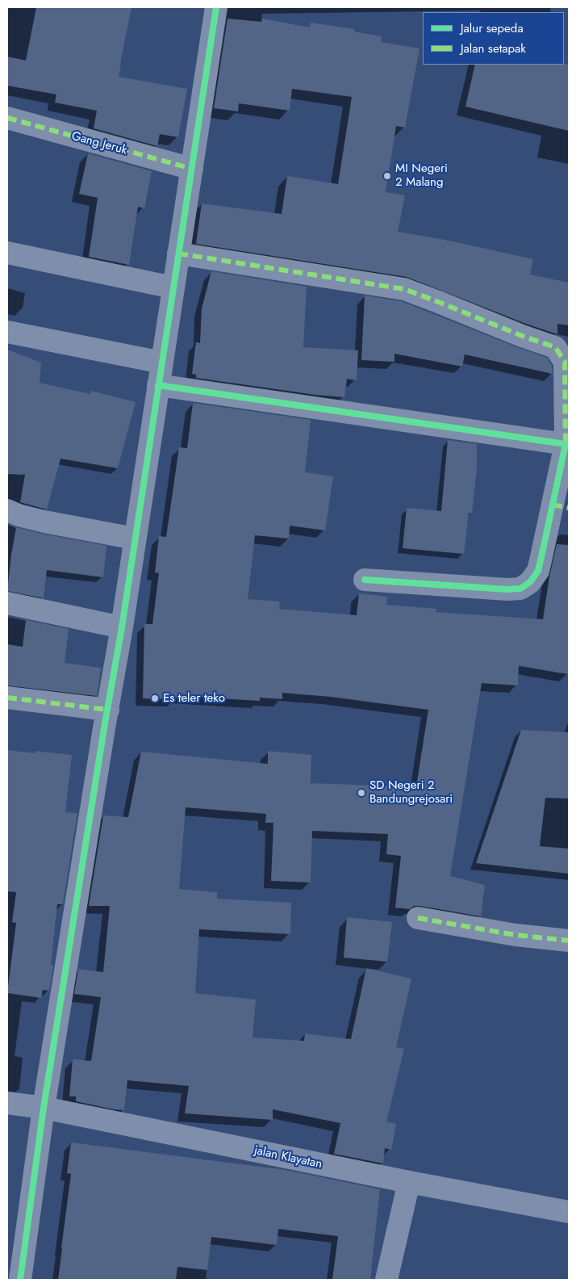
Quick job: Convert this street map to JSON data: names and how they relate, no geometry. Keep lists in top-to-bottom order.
{
  "streets": {
    "street": ["Gang Jeruk", "jalan Klayatan"]
  },
  "places": ["MI Negeri 2 Malang", "Es teler teko", "SD Negeri 2 Bandungrejosari"],
  "legend": ["Jalur sepeda", "Jalan setapak"]
}
